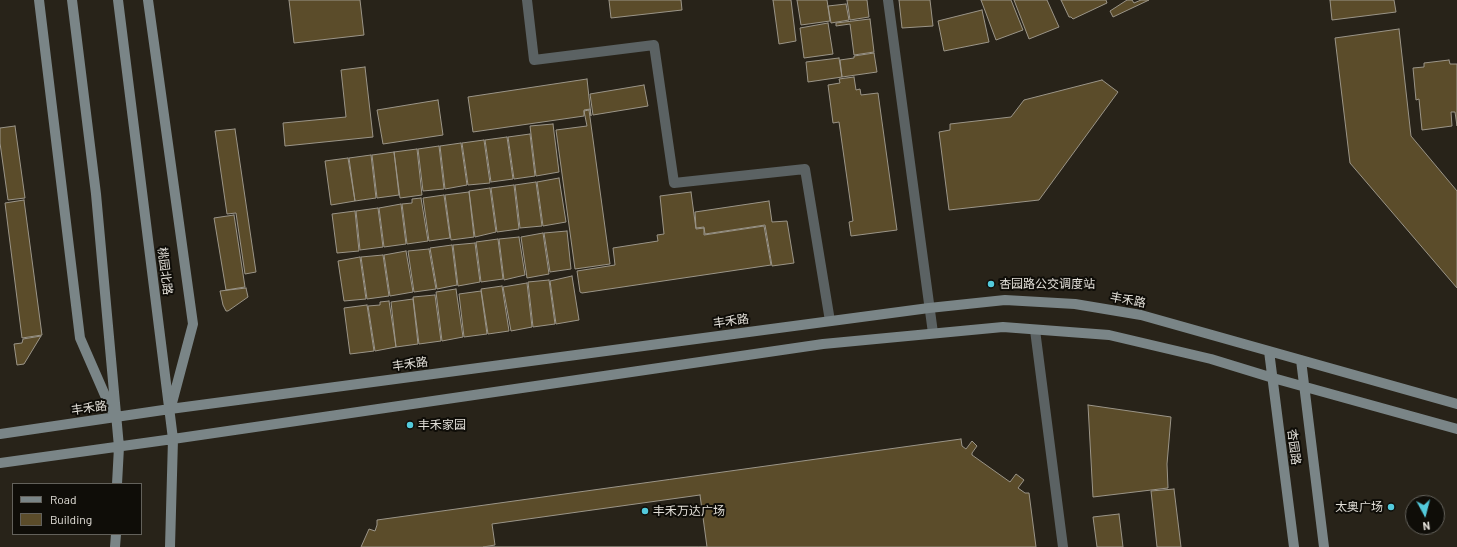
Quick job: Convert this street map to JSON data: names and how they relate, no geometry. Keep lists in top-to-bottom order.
{
  "streets": {
    "main road": ["桃园北路", "丰禾路", "杏园路"]
  },
  "crossings": [
    ["桃园北路", "丰禾路"],
    ["丰禾路", "杏园路"]
  ],
  "places": [
    "杏园路公交调度站",
    "丰禾家园",
    "太奥广场",
    "丰禾万达广场"
  ],
  "legend": ["Road", "Building"],
  "north": "bottom"
}
